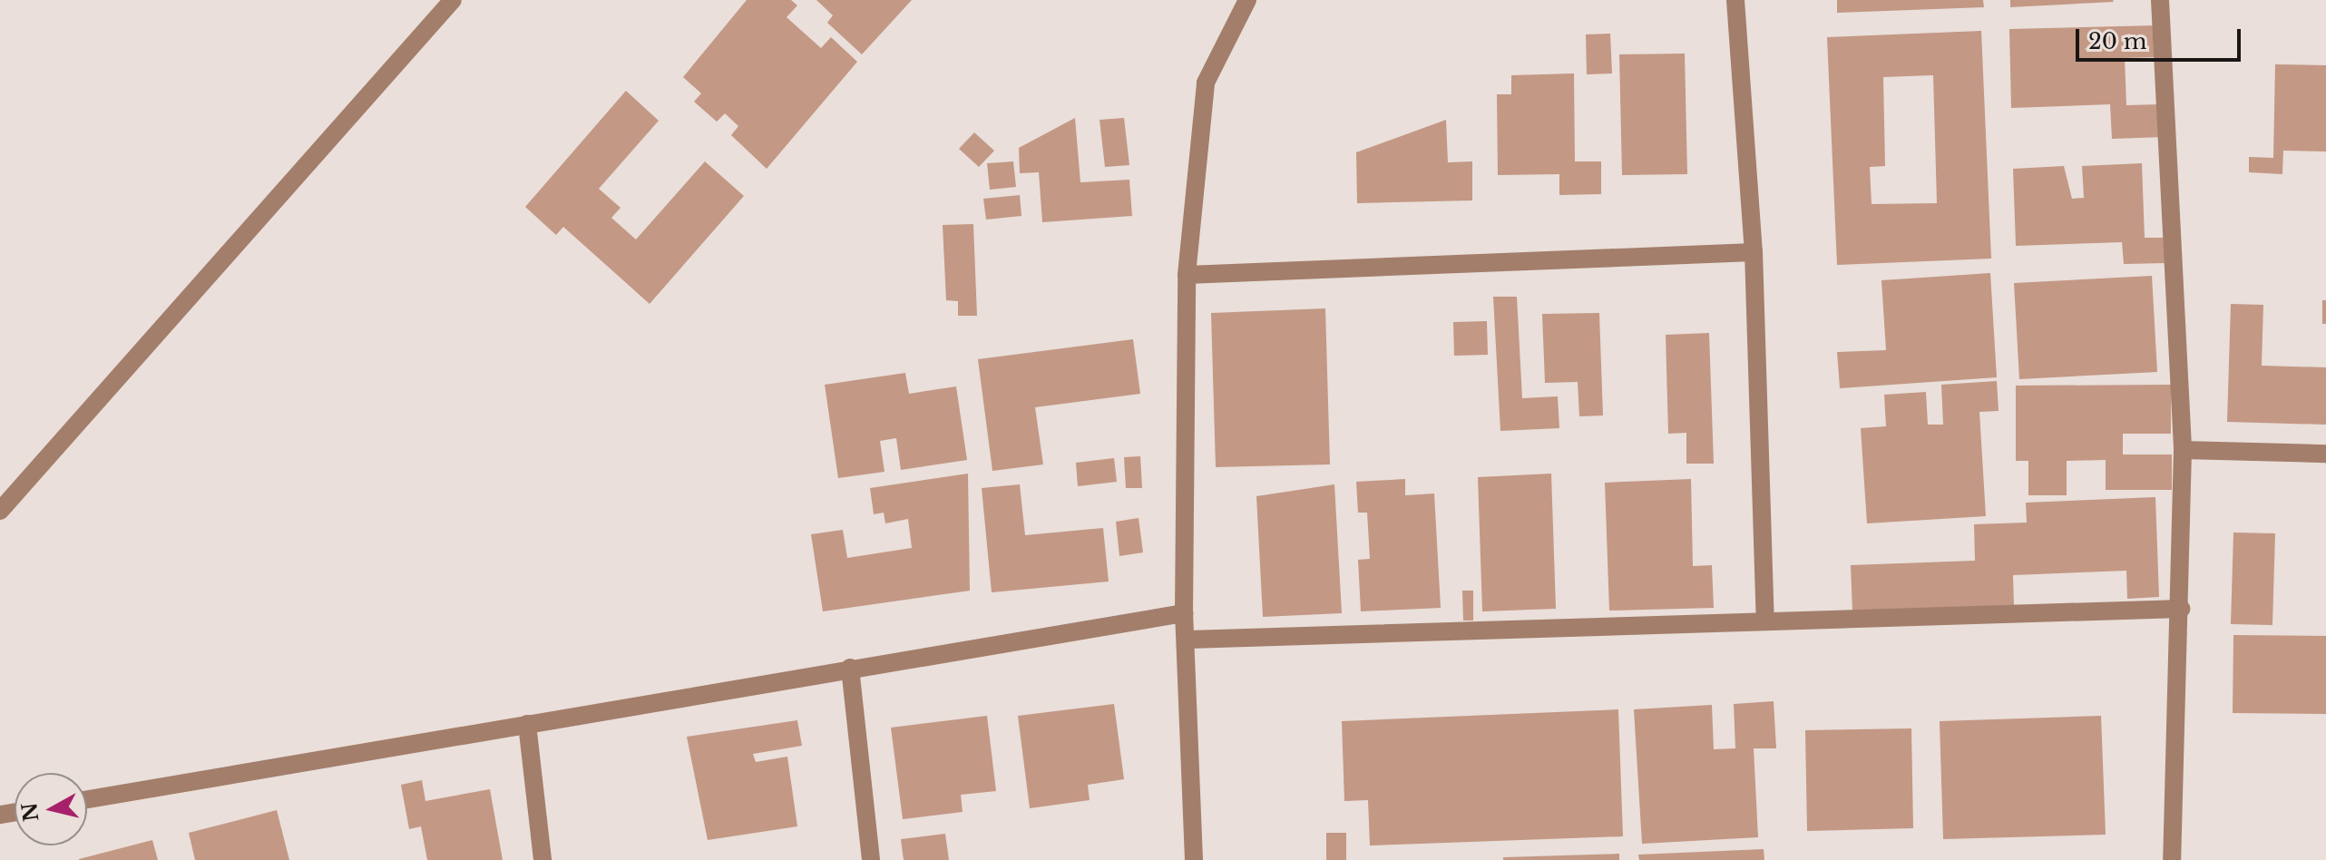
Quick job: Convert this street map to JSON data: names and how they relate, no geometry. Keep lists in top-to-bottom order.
{
  "scale_bar": "20 m",
  "north": "left"
}
